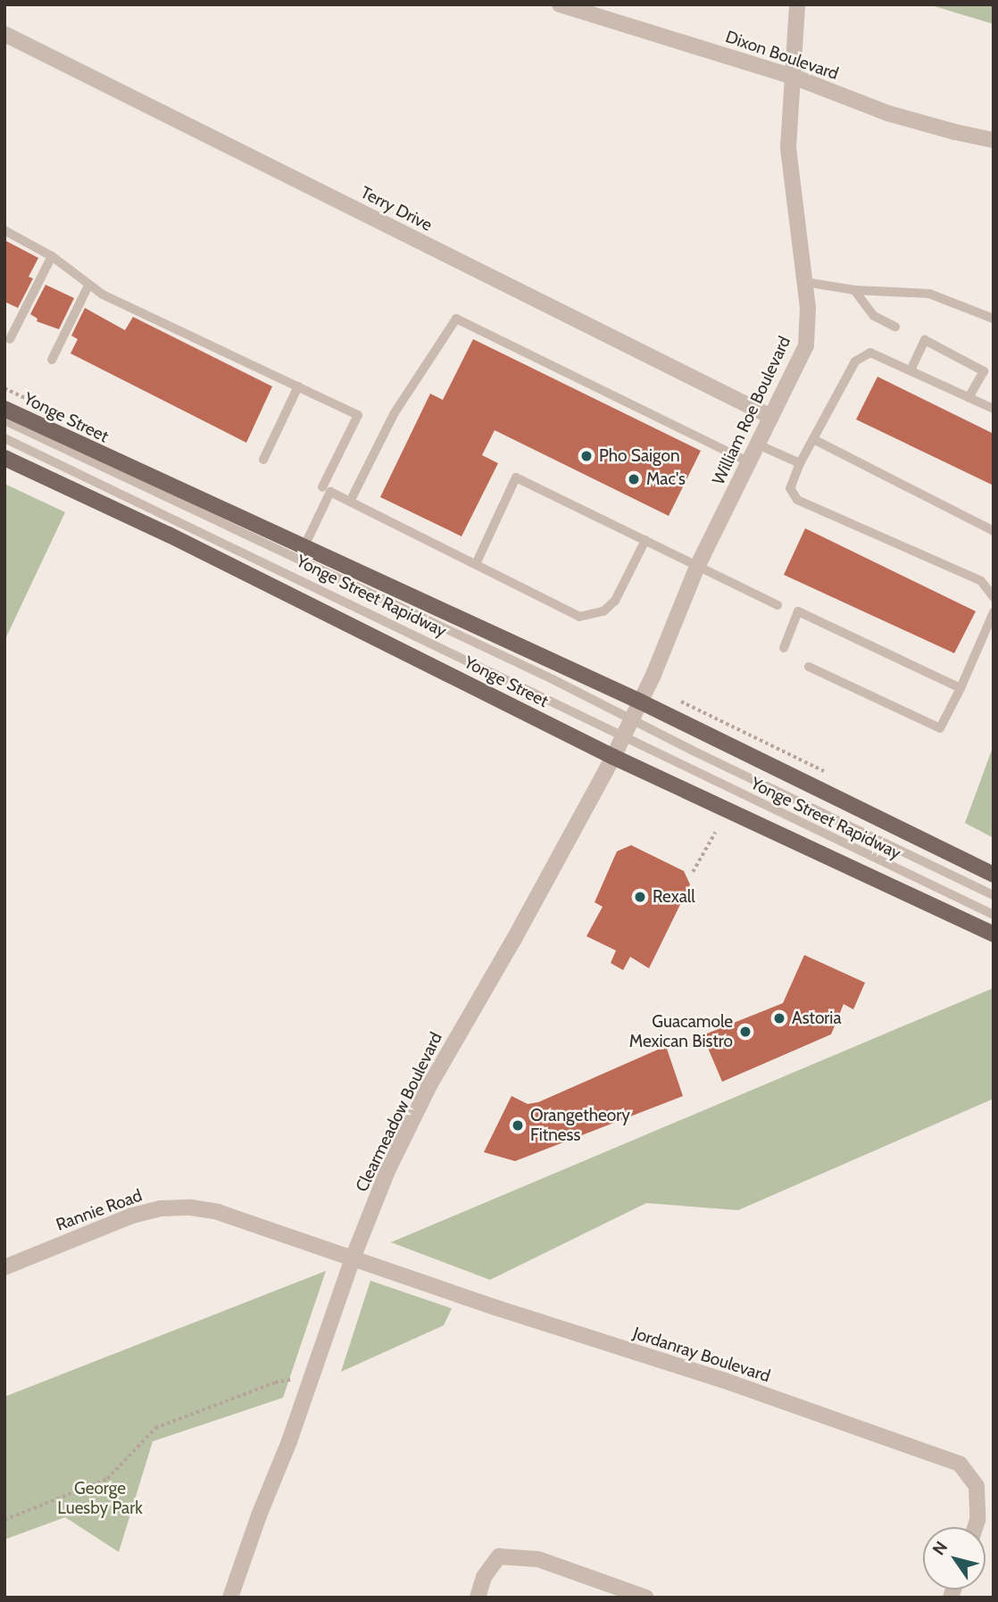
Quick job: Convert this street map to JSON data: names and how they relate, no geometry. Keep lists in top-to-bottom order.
{
  "streets": {
    "main road": ["Yonge Street"],
    "street": [
      "Dixon Boulevard",
      "Terry Drive",
      "William Roe Boulevard",
      "Clearmeadow Boulevard",
      "Rannie Road",
      "Jordanray Boulevard"
    ],
    "lane": ["Yonge Street Rapidway"]
  },
  "crossings": [
    ["Dixon Boulevard", "William Roe Boulevard"],
    ["Terry Drive", "William Roe Boulevard"],
    ["William Roe Boulevard", "Yonge Street"],
    ["William Roe Boulevard", "Clearmeadow Boulevard"],
    ["Yonge Street", "Clearmeadow Boulevard"],
    ["Yonge Street Rapidway", "Clearmeadow Boulevard"],
    ["Clearmeadow Boulevard", "Rannie Road"],
    ["Clearmeadow Boulevard", "Jordanray Boulevard"],
    ["Rannie Road", "Jordanray Boulevard"]
  ],
  "parks": ["George Luesby Park"],
  "places": [
    "Pho Saigon",
    "Mac's",
    "Rexall",
    "Astoria",
    "Guacamole Mexican Bistro",
    "Orangetheory Fitness"
  ],
  "north": "top left"
}
